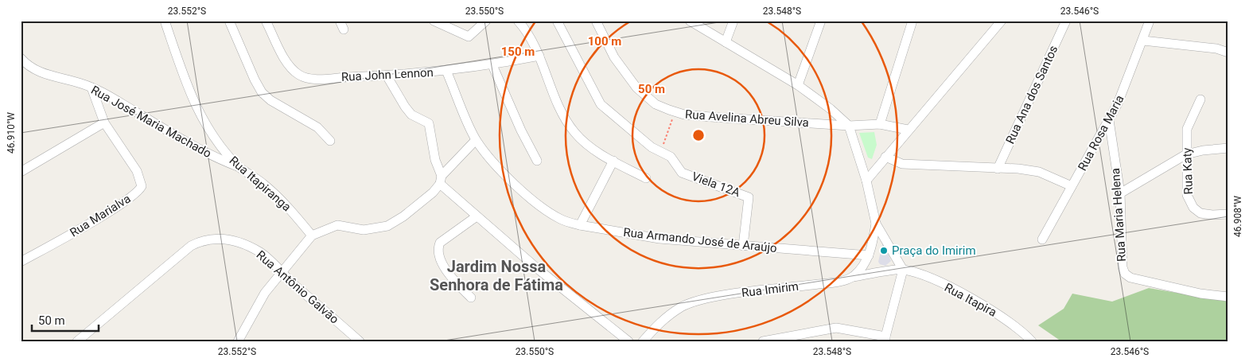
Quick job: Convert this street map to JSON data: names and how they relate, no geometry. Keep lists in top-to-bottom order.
{
  "streets": {
    "street": [
      "Rua John Lennon",
      "Rua Ana dos Santos",
      "Rua Avelina Abreu Silva",
      "Rua José Maria Machado",
      "Rua Rosa Maria",
      "Rua Katy",
      "Rua Itapiranga",
      "Viela 12A",
      "Rua Maria Helena",
      "Rua Marialva",
      "Rua Armando José de Araújo",
      "Rua Antônio Galvão",
      "Rua Imirim",
      "Rua Itapira"
    ]
  },
  "crossings": [
    ["Rua John Lennon", "Rua Armando José de Araújo"],
    ["Rua José Maria Machado", "Rua Itapiranga"],
    ["Rua José Maria Machado", "Rua Marialva"],
    ["Rua Rosa Maria", "Rua Maria Helena"],
    ["Viela 12A", "Rua Armando José de Araújo"],
    ["Rua Imirim", "Rua Itapira"]
  ],
  "districts": ["Jardim Nossa Senhora de Fátima"],
  "places": ["Praça do Imirim"],
  "scale_bar": "50 m",
  "coordinates": [
    "23.552°S",
    "23.550°S",
    "23.548°S",
    "23.546°S",
    "46.910°W",
    "46.908°W"
  ],
  "rings": ["100 m", "150 m", "50 m"]
}
